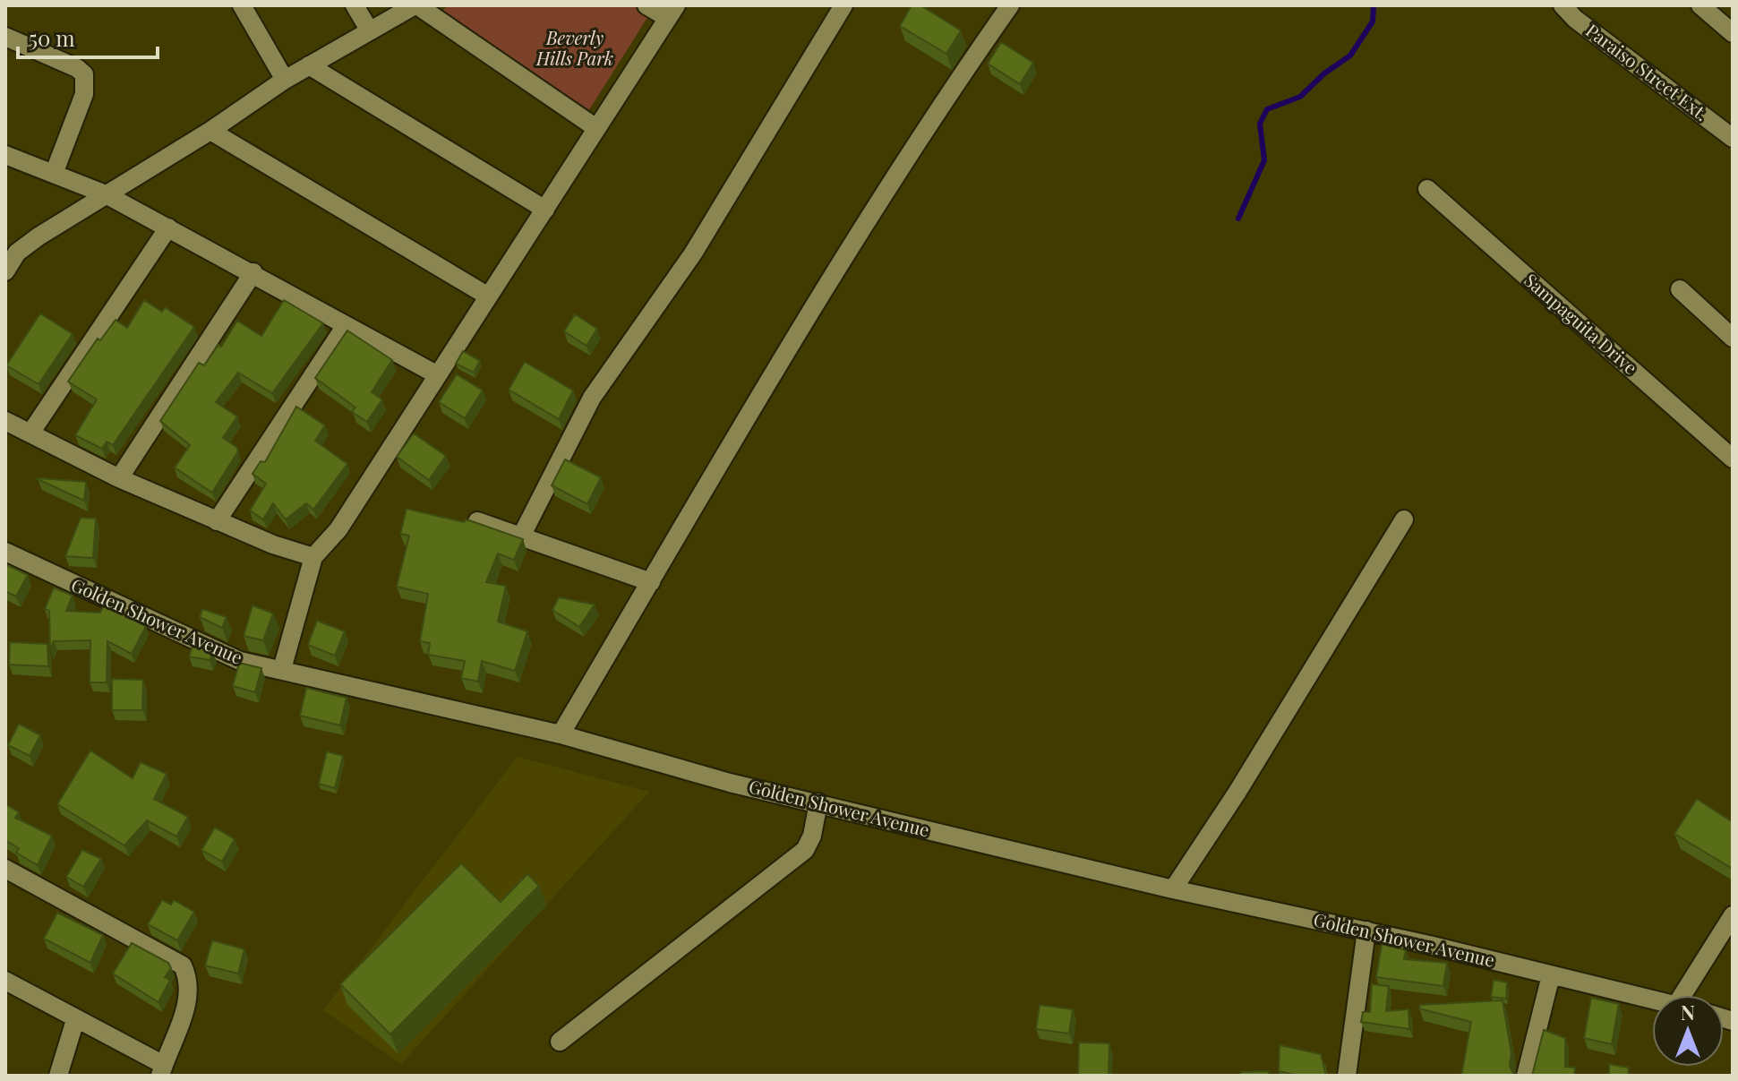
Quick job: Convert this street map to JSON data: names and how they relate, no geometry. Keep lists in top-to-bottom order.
{
  "streets": {
    "street": ["Paraiso Street Ext.", "Sampaguita Drive", "Golden Shower Avenue"]
  },
  "parks": ["Beverly Hills Park"],
  "scale_bar": "50 m",
  "north": "top"
}
